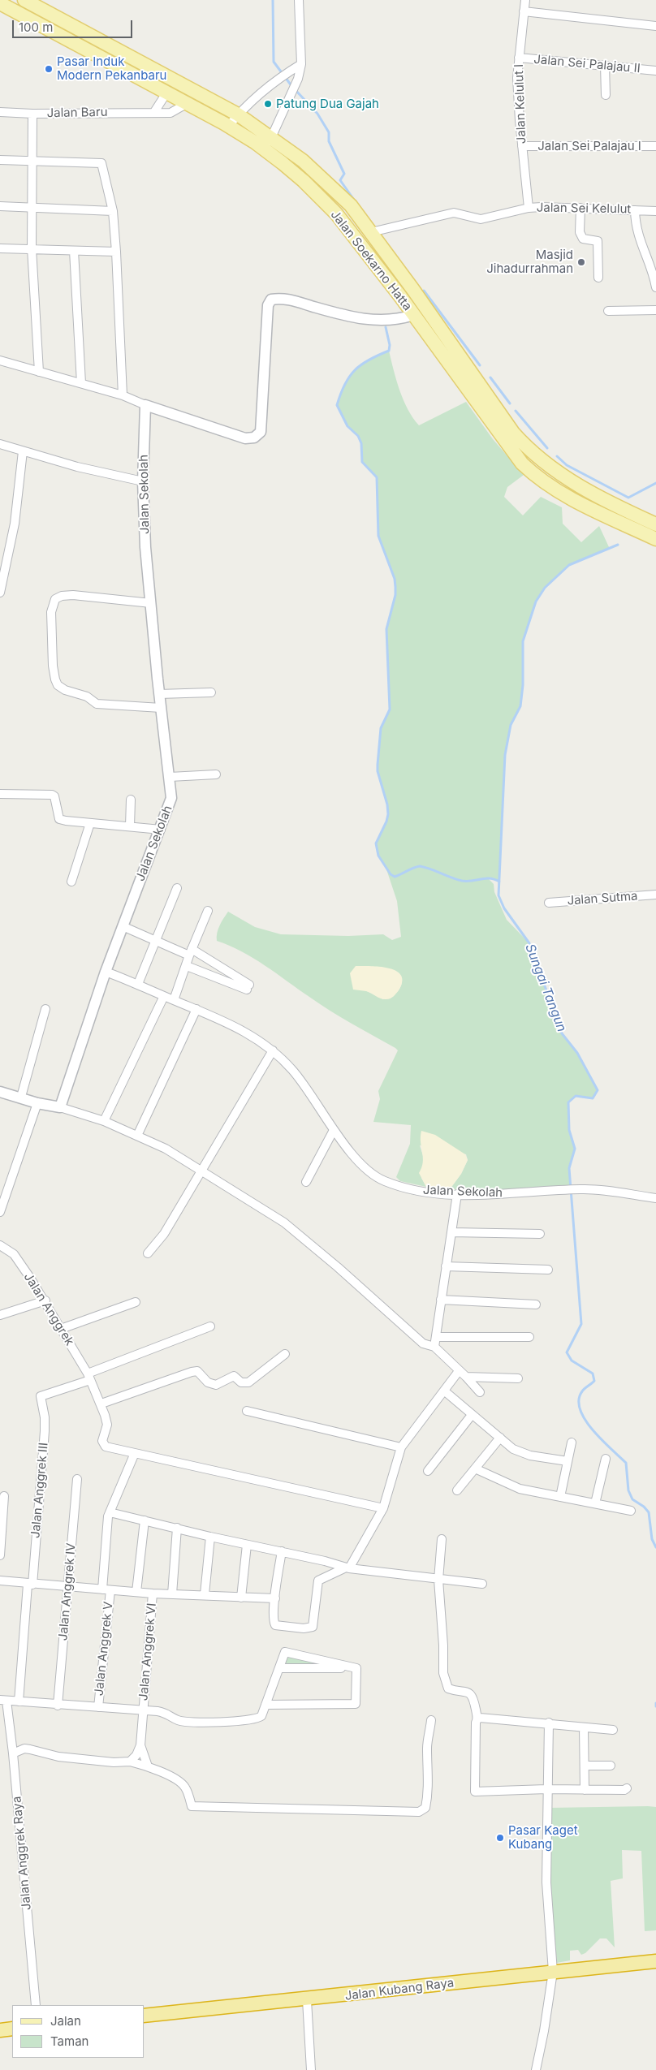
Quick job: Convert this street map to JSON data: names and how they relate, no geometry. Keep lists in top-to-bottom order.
{
  "streets": {
    "highway": ["Jalan Kubang Raya"],
    "main road": ["Jalan Soekarno Hatta"],
    "street": [
      "Jalan Sei Palajau II",
      "Jalan Kelulut I",
      "Jalan Baru",
      "Jalan Sei Palajau I",
      "Jalan Sei Kelulut",
      "Jalan Sekolah",
      "Jalan Sutma",
      "Jalan Anggrek",
      "Jalan Anggrek III",
      "Jalan Anggrek IV",
      "Jalan Anggrek V",
      "Jalan Anggrek VI",
      "Jalan Anggrek Raya"
    ]
  },
  "crossings": [
    ["Jalan Sei Palajau II", "Jalan Kelulut I"],
    ["Jalan Kelulut I", "Jalan Sei Palajau I"],
    ["Jalan Kelulut I", "Jalan Sei Kelulut"],
    ["Jalan Baru", "Jalan Soekarno Hatta"],
    ["Jalan Sei Kelulut", "Jalan Soekarno Hatta"],
    ["Jalan Anggrek", "Jalan Anggrek III"],
    ["Jalan Anggrek", "Jalan Anggrek V"]
  ],
  "water": ["Sungai Tangun"],
  "places": [
    "Pasar Induk Modern Pekanbaru",
    "Patung Dua Gajah",
    "Masjid Jihadurrahman",
    "Pasar Kaget Kubang"
  ],
  "legend": ["Jalan", "Taman"],
  "scale_bar": "100 m"
}
